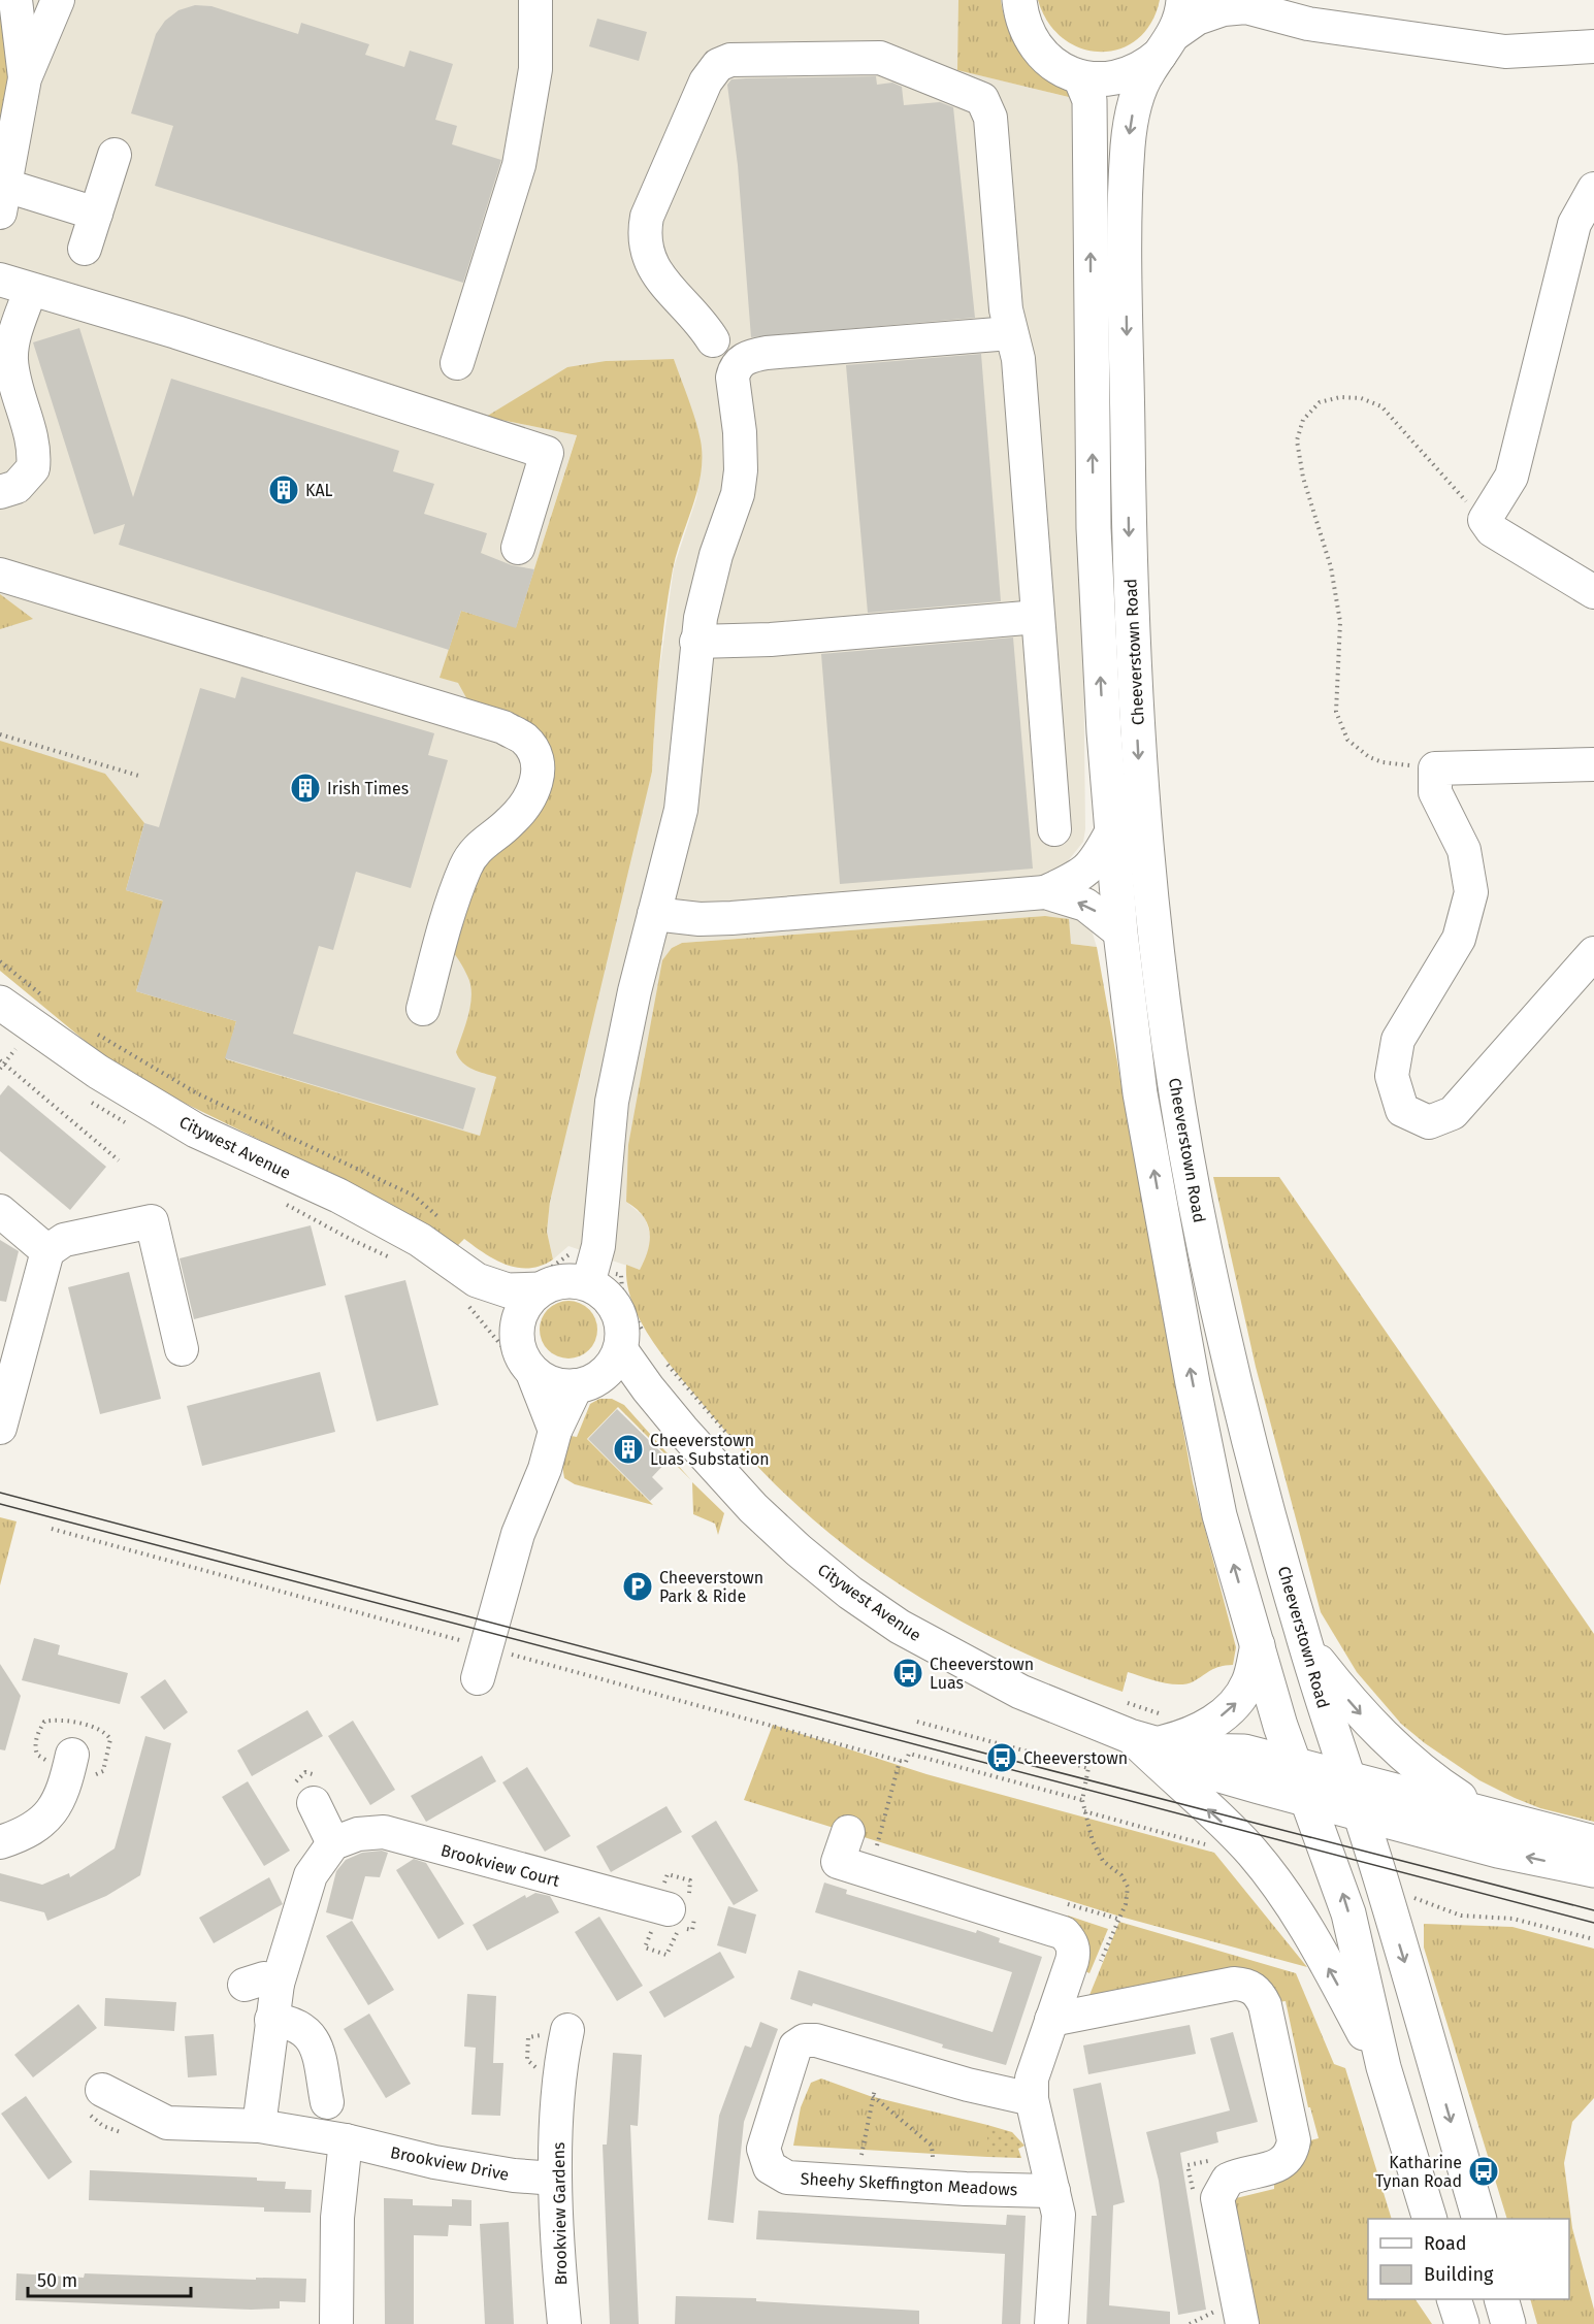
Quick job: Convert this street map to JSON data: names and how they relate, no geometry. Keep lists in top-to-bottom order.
{
  "streets": {
    "main road": ["Cheeverstown Road", "Citywest Avenue"],
    "street": [
      "Brookview Court",
      "Brookview Drive",
      "Sheehy Skeffington Meadows",
      "Brookview Gardens"
    ]
  },
  "crossings": [
    ["Cheeverstown Road", "Citywest Avenue"],
    ["Brookview Drive", "Brookview Gardens"]
  ],
  "places": {
    "building": ["KAL", "Irish Times", "Cheeverstown Luas Substation"],
    "parking": ["Cheeverstown Park & Ride"],
    "bus stop": ["Cheeverstown Luas", "Cheeverstown", "Katharine Tynan Road"]
  },
  "legend": ["Road", "Building"],
  "scale_bar": "50 m"
}
